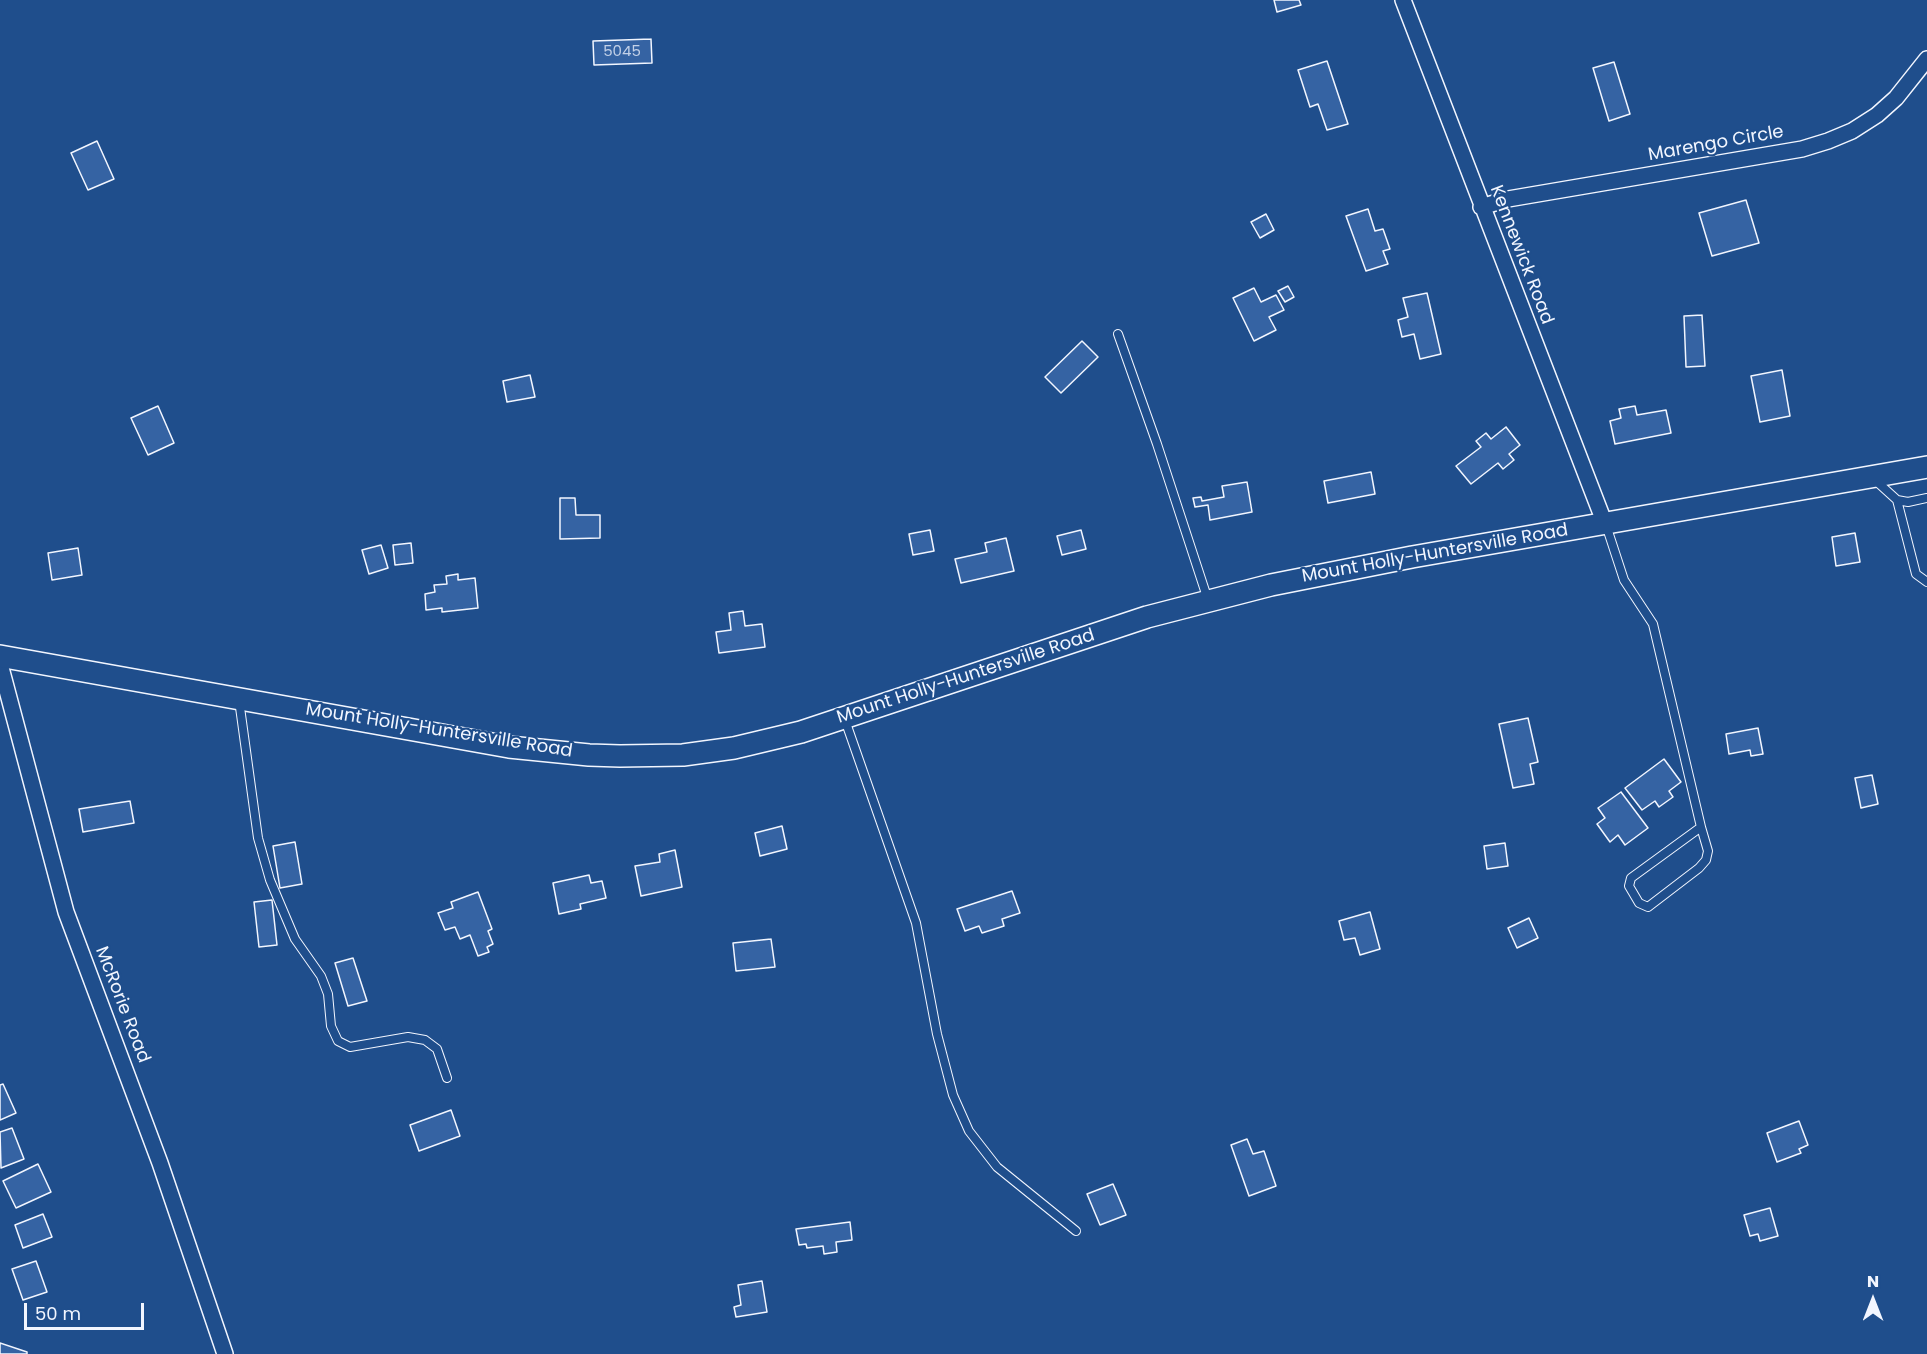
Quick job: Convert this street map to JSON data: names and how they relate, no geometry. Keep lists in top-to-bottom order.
{
  "streets": {
    "main road": ["Mount Holly-Huntersville Road"],
    "street": ["Marengo Circle", "Kennewick Road", "McRorie Road"]
  },
  "crossings": [
    ["Marengo Circle", "Kennewick Road"],
    ["Kennewick Road", "Mount Holly-Huntersville Road"],
    ["Mount Holly-Huntersville Road", "McRorie Road"]
  ],
  "house_numbers": ["5045"],
  "scale_bar": "50 m",
  "north": "top"
}
